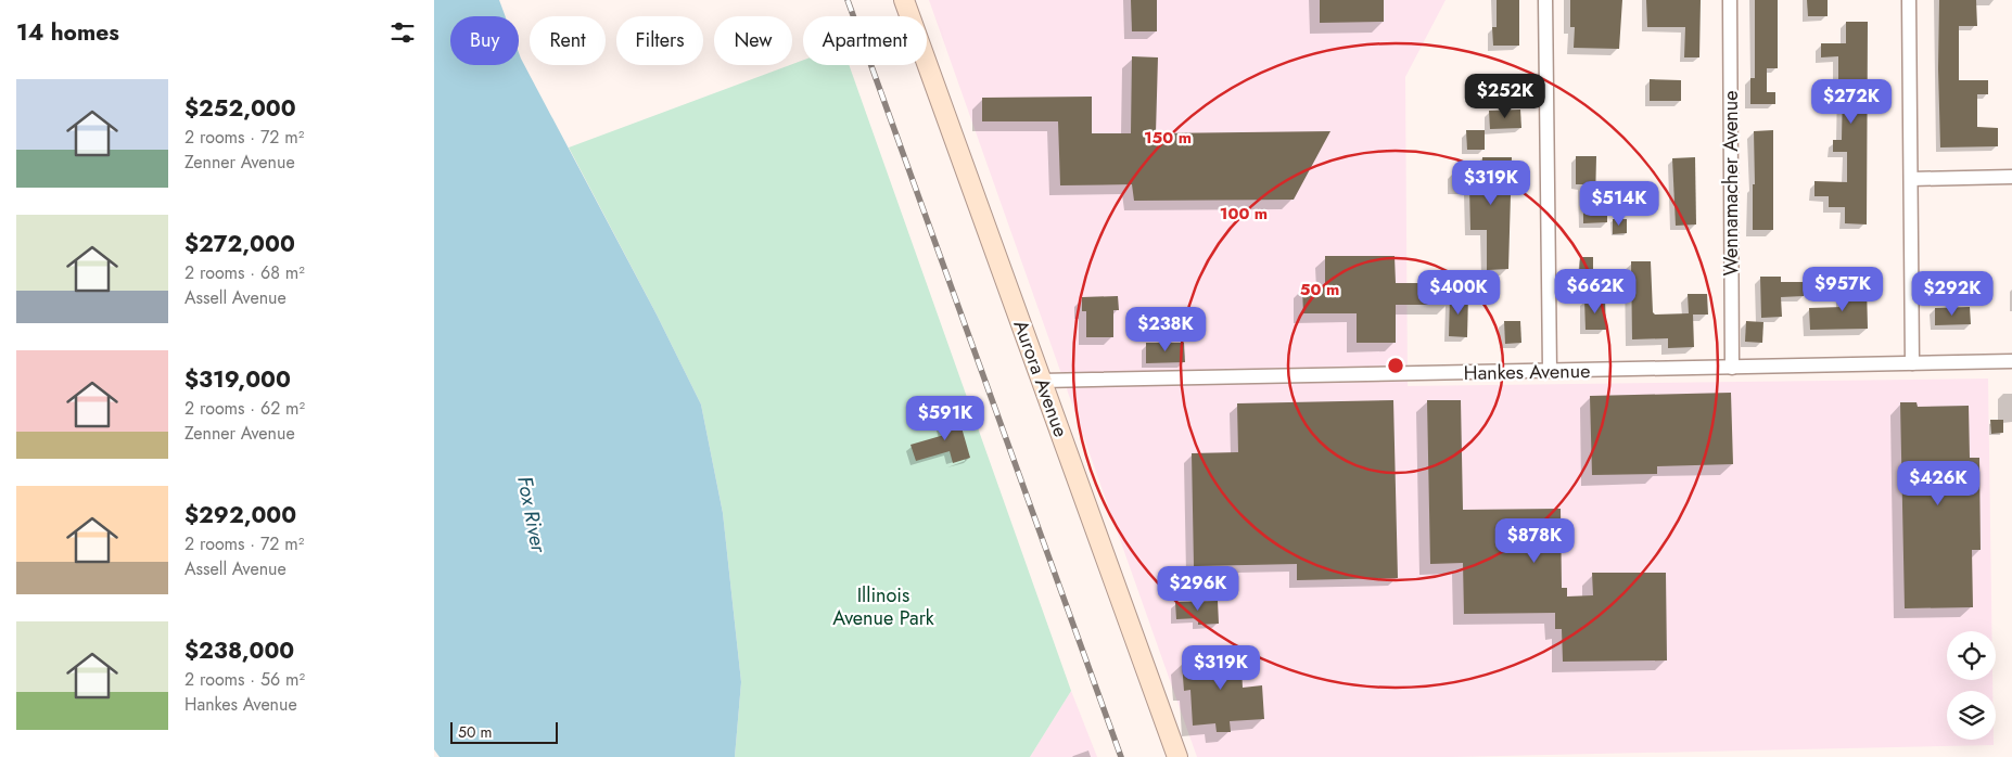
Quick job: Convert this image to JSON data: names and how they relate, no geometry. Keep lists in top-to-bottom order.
{
  "streets": {
    "main road": ["Aurora Avenue"],
    "street": ["Wennamacher Avenue", "Hankes Avenue"]
  },
  "crossings": [
    ["Wennamacher Avenue", "Hankes Avenue"],
    ["Hankes Avenue", "Aurora Avenue"]
  ],
  "water": ["Fox River"],
  "parks": ["Illinois Avenue Park"],
  "scale_bar": "50 m",
  "page": {
    "heading": "14 homes",
    "chip": [
      "Buy",
      "Rent",
      "Filters",
      "New",
      "Apartment"
    ],
    "list": [
      {
        "name": "$252,000",
        "note": "2 rooms · 72 m² · Zenner Avenue"
      },
      {
        "name": "$272,000",
        "note": "2 rooms · 68 m² · Assell Avenue"
      },
      {
        "name": "$319,000",
        "note": "2 rooms · 62 m² · Zenner Avenue"
      },
      {
        "name": "$292,000",
        "note": "2 rooms · 72 m² · Assell Avenue"
      },
      {
        "name": "$238,000",
        "note": "2 rooms · 56 m² · Hankes Avenue"
      }
    ],
    "price": [
      "$252K",
      "$272K",
      "$319K",
      "$514K",
      "$957K",
      "$662K",
      "$400K",
      "$292K",
      "$238K",
      "$591K",
      "$426K",
      "$878K",
      "$296K",
      "$319K"
    ],
    "scale": "50 m"
  },
  "rings": ["150 m", "100 m", "50 m"]
}
